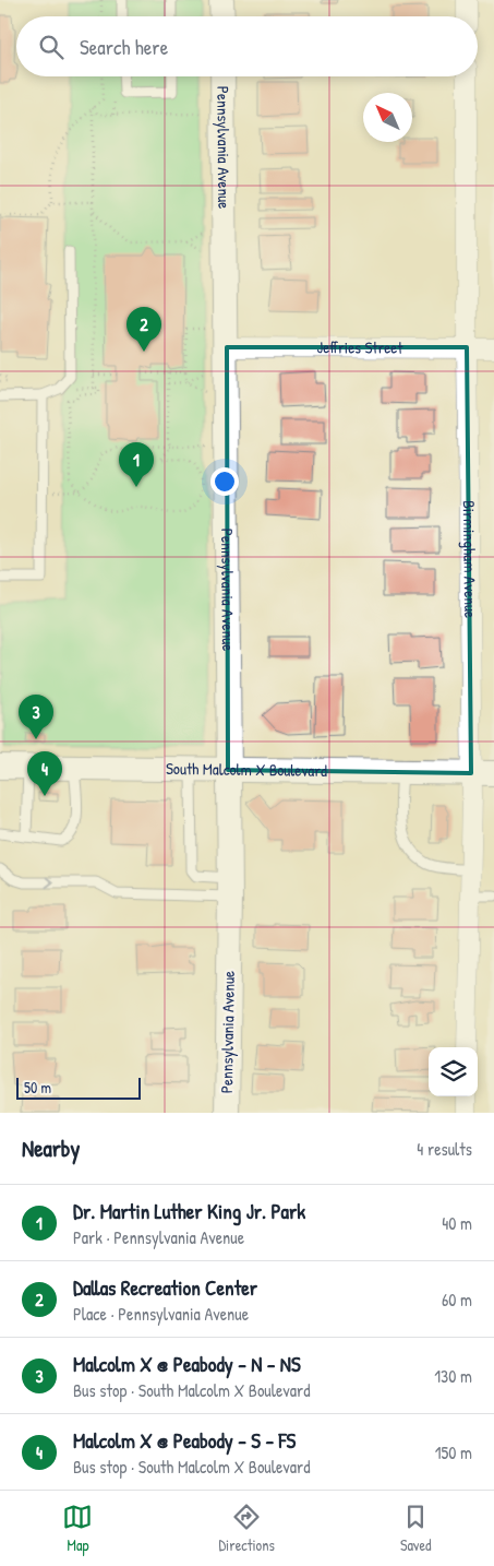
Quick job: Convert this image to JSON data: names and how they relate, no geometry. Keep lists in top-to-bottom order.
{
  "streets": {
    "street": [
      "Pennsylvania Avenue",
      "Jeffries Street",
      "Birmingham Avenue",
      "South Malcolm X Boulevard"
    ]
  },
  "crossings": [
    ["Pennsylvania Avenue", "Jeffries Street"],
    ["Pennsylvania Avenue", "South Malcolm X Boulevard"],
    ["Jeffries Street", "Birmingham Avenue"],
    ["Birmingham Avenue", "South Malcolm X Boulevard"]
  ],
  "scale_bar": "50 m",
  "north": "top left",
  "page": {
    "search": "Search here",
    "pins": [
      "2",
      "1",
      "3",
      "4"
    ],
    "scale": "50 m",
    "heading": ["Nearby", "4 results"],
    "list": [
      {
        "mark": "1",
        "name": "Dr. Martin Luther King Jr. Park",
        "note": "Park · Pennsylvania Avenue",
        "value": "40 m"
      },
      {
        "mark": "2",
        "name": "Dallas Recreation Center",
        "note": "Place · Pennsylvania Avenue",
        "value": "60 m"
      },
      {
        "mark": "3",
        "name": "Malcolm X @ Peabody - N - NS",
        "note": "Bus stop · South Malcolm X Boulevard",
        "value": "130 m"
      },
      {
        "mark": "4",
        "name": "Malcolm X @ Peabody - S - FS",
        "note": "Bus stop · South Malcolm X Boulevard",
        "value": "150 m"
      }
    ],
    "nav": ["Map", "Directions", "Saved"]
  }
}
